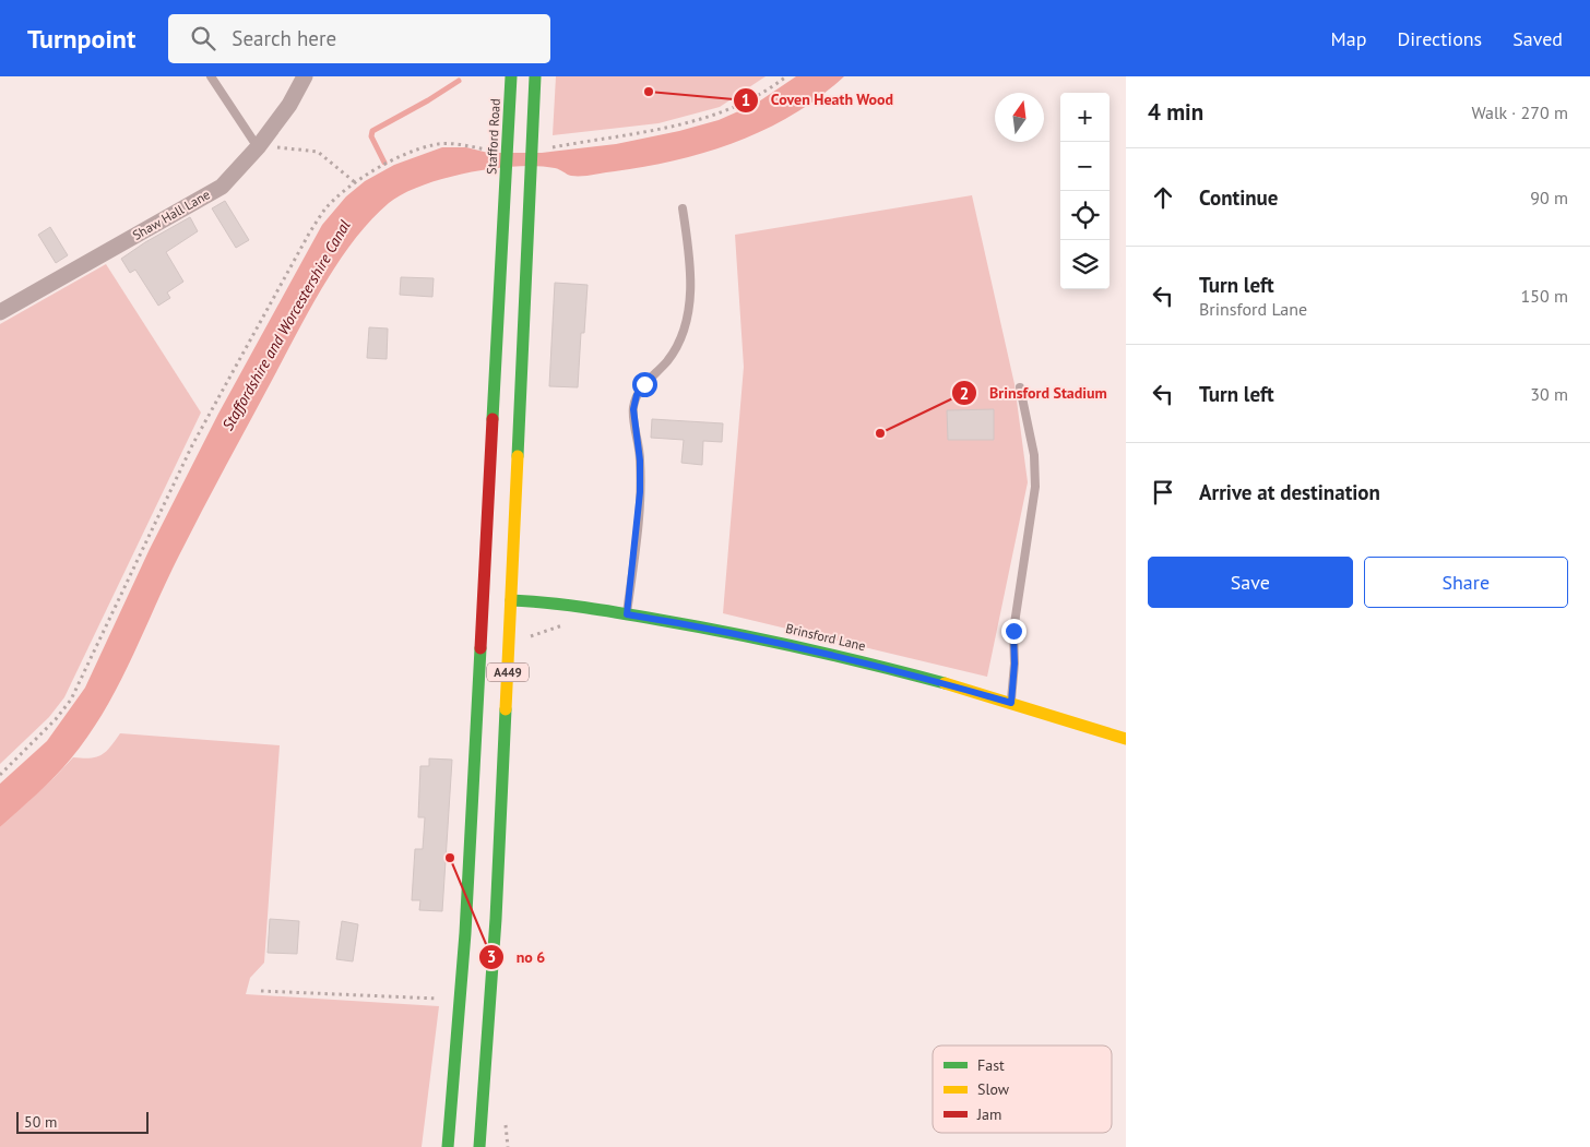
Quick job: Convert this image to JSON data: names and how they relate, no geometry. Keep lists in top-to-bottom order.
{
  "streets": {
    "main road": ["Stafford Road", "Brinsford Lane", "A449"],
    "street": ["Shaw Hall Lane"]
  },
  "crossings": [
    ["Stafford Road", "A449"],
    ["Brinsford Lane", "A449"]
  ],
  "water": ["Staffordshire and Worcestershire Canal"],
  "places": ["Coven Heath Wood", "Brinsford Stadium", "no 6"],
  "legend": ["Fast", "Slow", "Jam"],
  "scale_bar": "50 m",
  "north": "top",
  "page": {
    "header": "Turnpoint",
    "search": "Search here",
    "nav": ["Map", "Directions", "Saved"],
    "heading": ["4 min", "Walk · 270 m"],
    "map_buttons": ["+", "−"],
    "list": [
      ["Continue", "90 m"],
      ["Turn left", "Brinsford Lane", "150 m"],
      ["Turn left", "30 m"],
      "Arrive at destination"
    ],
    "buttons": ["Save", "Share"],
    "scale": "50 m"
  }
}
